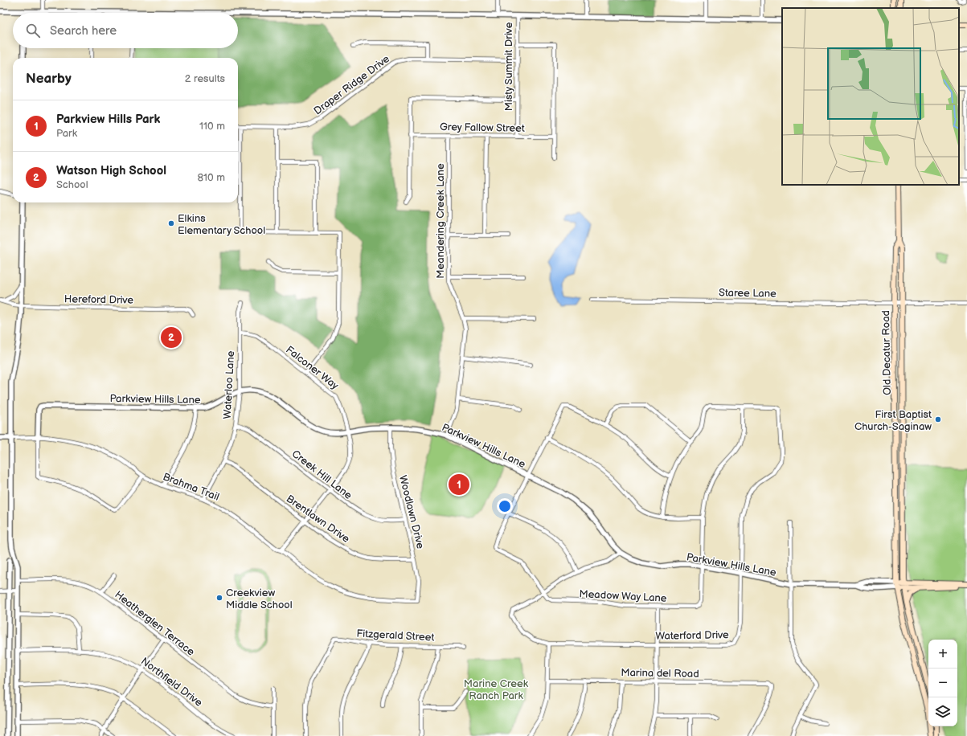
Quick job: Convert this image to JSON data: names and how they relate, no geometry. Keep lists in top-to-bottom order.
{
  "streets": {
    "main road": ["Old Decatur Road"],
    "street": [
      "Misty Summit Drive",
      "Draper Ridge Drive",
      "Grey Fallow Street",
      "Meandering Creek Lane",
      "Staree Lane",
      "Hereford Drive",
      "Falconer Way",
      "Waterloo Lane",
      "Parkview Hills Lane",
      "Creek Hill Lane",
      "Brahma Trail",
      "Woodlawn Drive",
      "Brentlawn Drive",
      "Meadow Way Lane",
      "Heatherglen Terrace",
      "Fitzgerald Street",
      "Waterford Drive",
      "Marina del Road",
      "Northfield Drive"
    ]
  },
  "crossings": [
    ["Misty Summit Drive", "Draper Ridge Drive"],
    ["Misty Summit Drive", "Grey Fallow Street"],
    ["Grey Fallow Street", "Meandering Creek Lane"],
    ["Meandering Creek Lane", "Parkview Hills Lane"],
    ["Staree Lane", "Old Decatur Road"],
    ["Old Decatur Road", "Parkview Hills Lane"],
    ["Falconer Way", "Waterloo Lane"],
    ["Falconer Way", "Parkview Hills Lane"],
    ["Falconer Way", "Creek Hill Lane"],
    ["Falconer Way", "Brahma Trail"],
    ["Falconer Way", "Brentlawn Drive"],
    ["Waterloo Lane", "Parkview Hills Lane"],
    ["Waterloo Lane", "Creek Hill Lane"],
    ["Waterloo Lane", "Brahma Trail"],
    ["Waterloo Lane", "Brentlawn Drive"],
    ["Parkview Hills Lane", "Brahma Trail"],
    ["Parkview Hills Lane", "Woodlawn Drive"],
    ["Parkview Hills Lane", "Meadow Way Lane"],
    ["Parkview Hills Lane", "Waterford Drive"],
    ["Creek Hill Lane", "Woodlawn Drive"],
    ["Brahma Trail", "Woodlawn Drive"],
    ["Woodlawn Drive", "Brentlawn Drive"],
    ["Meadow Way Lane", "Waterford Drive"]
  ],
  "parks": ["Marine Creek Ranch Park"],
  "places": ["Elkins Elementary School", "First Baptist Church-Saginaw", "Creekview Middle School"],
  "page": {
    "search": "Search here",
    "heading": ["Nearby", "2 results"],
    "list": [
      {
        "mark": "1",
        "name": "Parkview Hills Park",
        "note": "Park",
        "value": "110 m"
      },
      {
        "mark": "2",
        "name": "Watson High School",
        "note": "School",
        "value": "810 m"
      }
    ],
    "pins": ["2", "1"],
    "map_buttons": ["+", "−"]
  }
}
